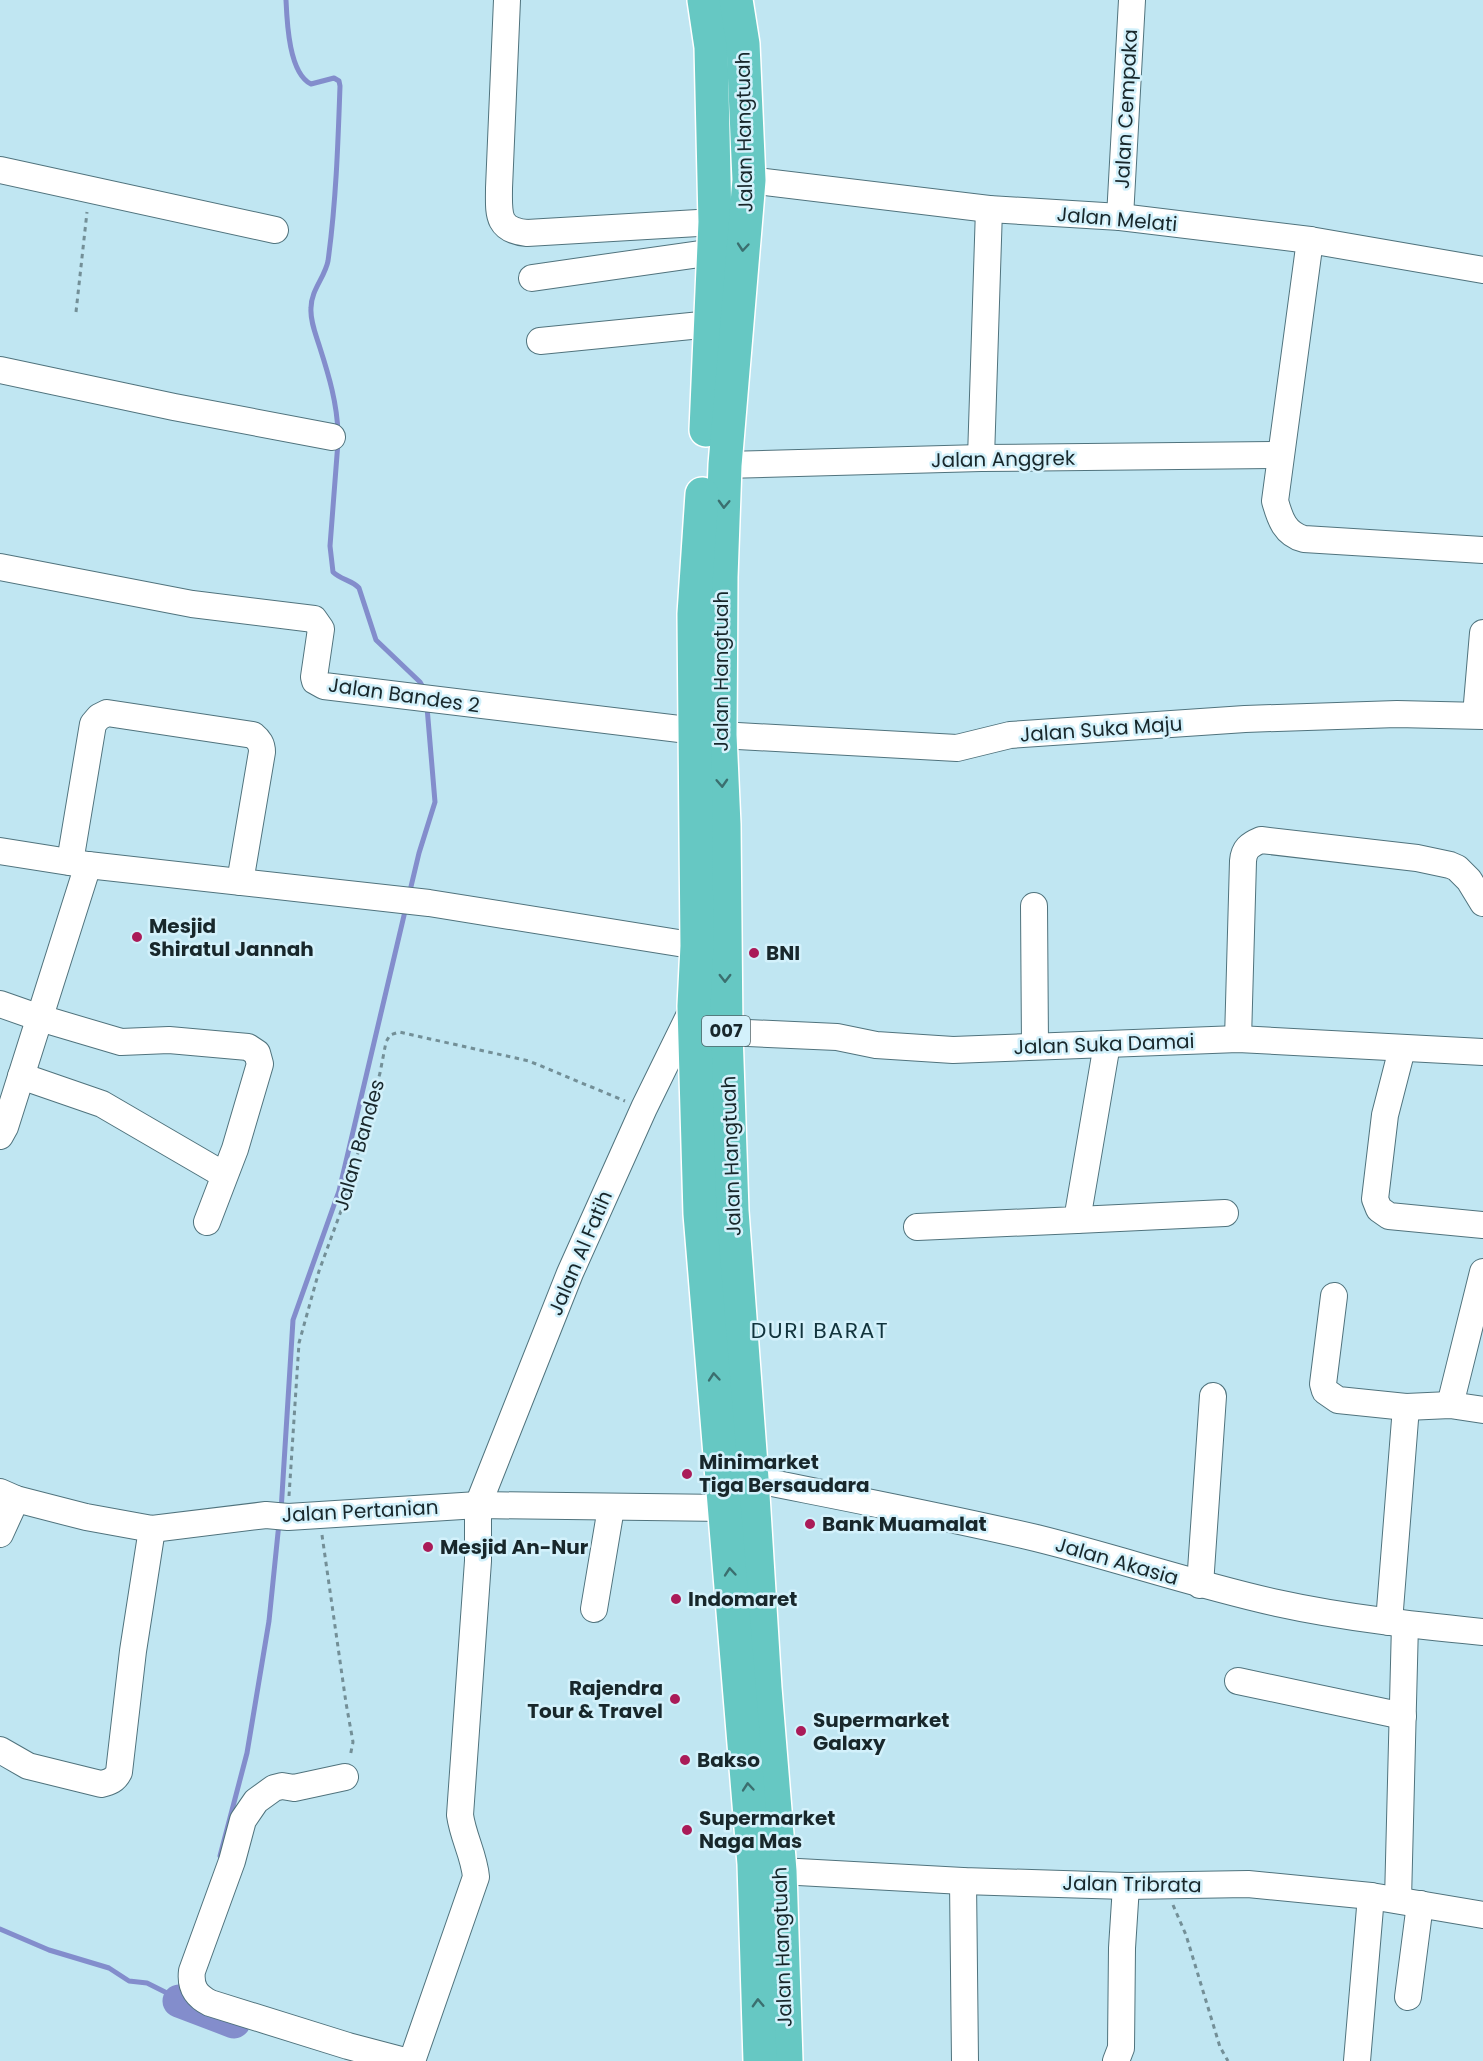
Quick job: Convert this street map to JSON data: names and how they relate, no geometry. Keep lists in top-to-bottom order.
{
  "streets": {
    "highway": ["Jalan Hangtuah", "007"],
    "street": [
      "Jalan Cempaka",
      "Jalan Melati",
      "Jalan Anggrek",
      "Jalan Bandes 2",
      "Jalan Suka Maju",
      "Jalan Suka Damai",
      "Jalan Al Fatih",
      "Jalan Pertanian",
      "Jalan Akasia",
      "Jalan Tribrata"
    ],
    "path": ["Jalan Bandes"]
  },
  "crossings": [
    ["Jalan Cempaka", "Jalan Melati"],
    ["Jalan Hangtuah", "Jalan Melati"],
    ["Jalan Hangtuah", "Jalan Anggrek"],
    ["Jalan Hangtuah", "Jalan Bandes 2"],
    ["Jalan Hangtuah", "Jalan Suka Maju"],
    ["Jalan Hangtuah", "Jalan Suka Damai"],
    ["Jalan Hangtuah", "Jalan Al Fatih"],
    ["Jalan Hangtuah", "Jalan Pertanian"],
    ["Jalan Hangtuah", "Jalan Akasia"],
    ["Jalan Hangtuah", "Jalan Tribrata"],
    ["Jalan Bandes 2", "Jalan Suka Maju"],
    ["Jalan Bandes", "Jalan Al Fatih"],
    ["Jalan Bandes", "Jalan Pertanian"],
    ["Jalan Al Fatih", "Jalan Pertanian"]
  ],
  "districts": ["DURI BARAT"],
  "places": [
    "Mesjid Shiratul Jannah",
    "BNI",
    "Minimarket Tiga Bersaudara",
    "Bank Muamalat",
    "Mesjid An-Nur",
    "Indomaret",
    "Rajendra Tour & Travel",
    "Supermarket Galaxy",
    "Bakso",
    "Supermarket Naga Mas"
  ]
}
